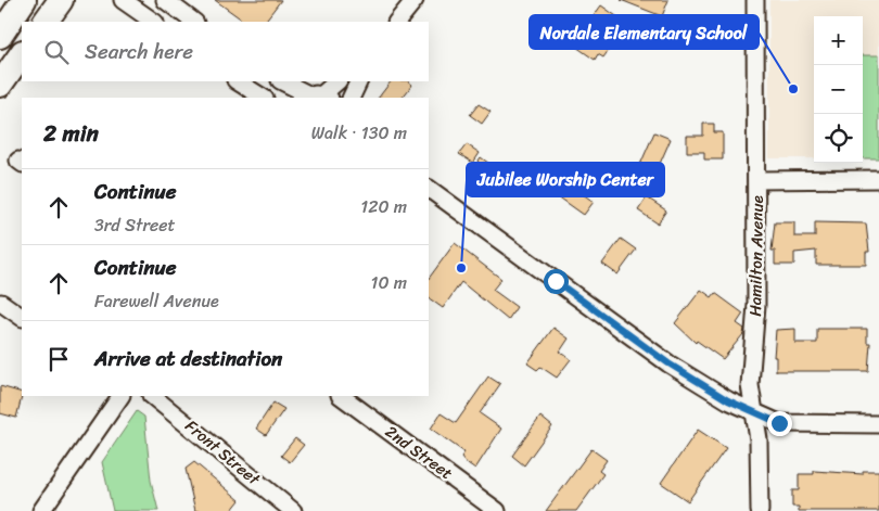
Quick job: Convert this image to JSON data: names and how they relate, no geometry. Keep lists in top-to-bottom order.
{
  "streets": {
    "street": ["Hamilton Avenue", "Front Street", "2nd Street"]
  },
  "places": ["Nordale Elementary School", "Jubilee Worship Center"],
  "page": {
    "map_buttons": ["+", "−"],
    "search": "Search here",
    "heading": ["2 min", "Walk · 130 m"],
    "list": [
      ["Continue", "3rd Street", "120 m"],
      ["Continue", "Farewell Avenue", "10 m"],
      "Arrive at destination"
    ]
  }
}
